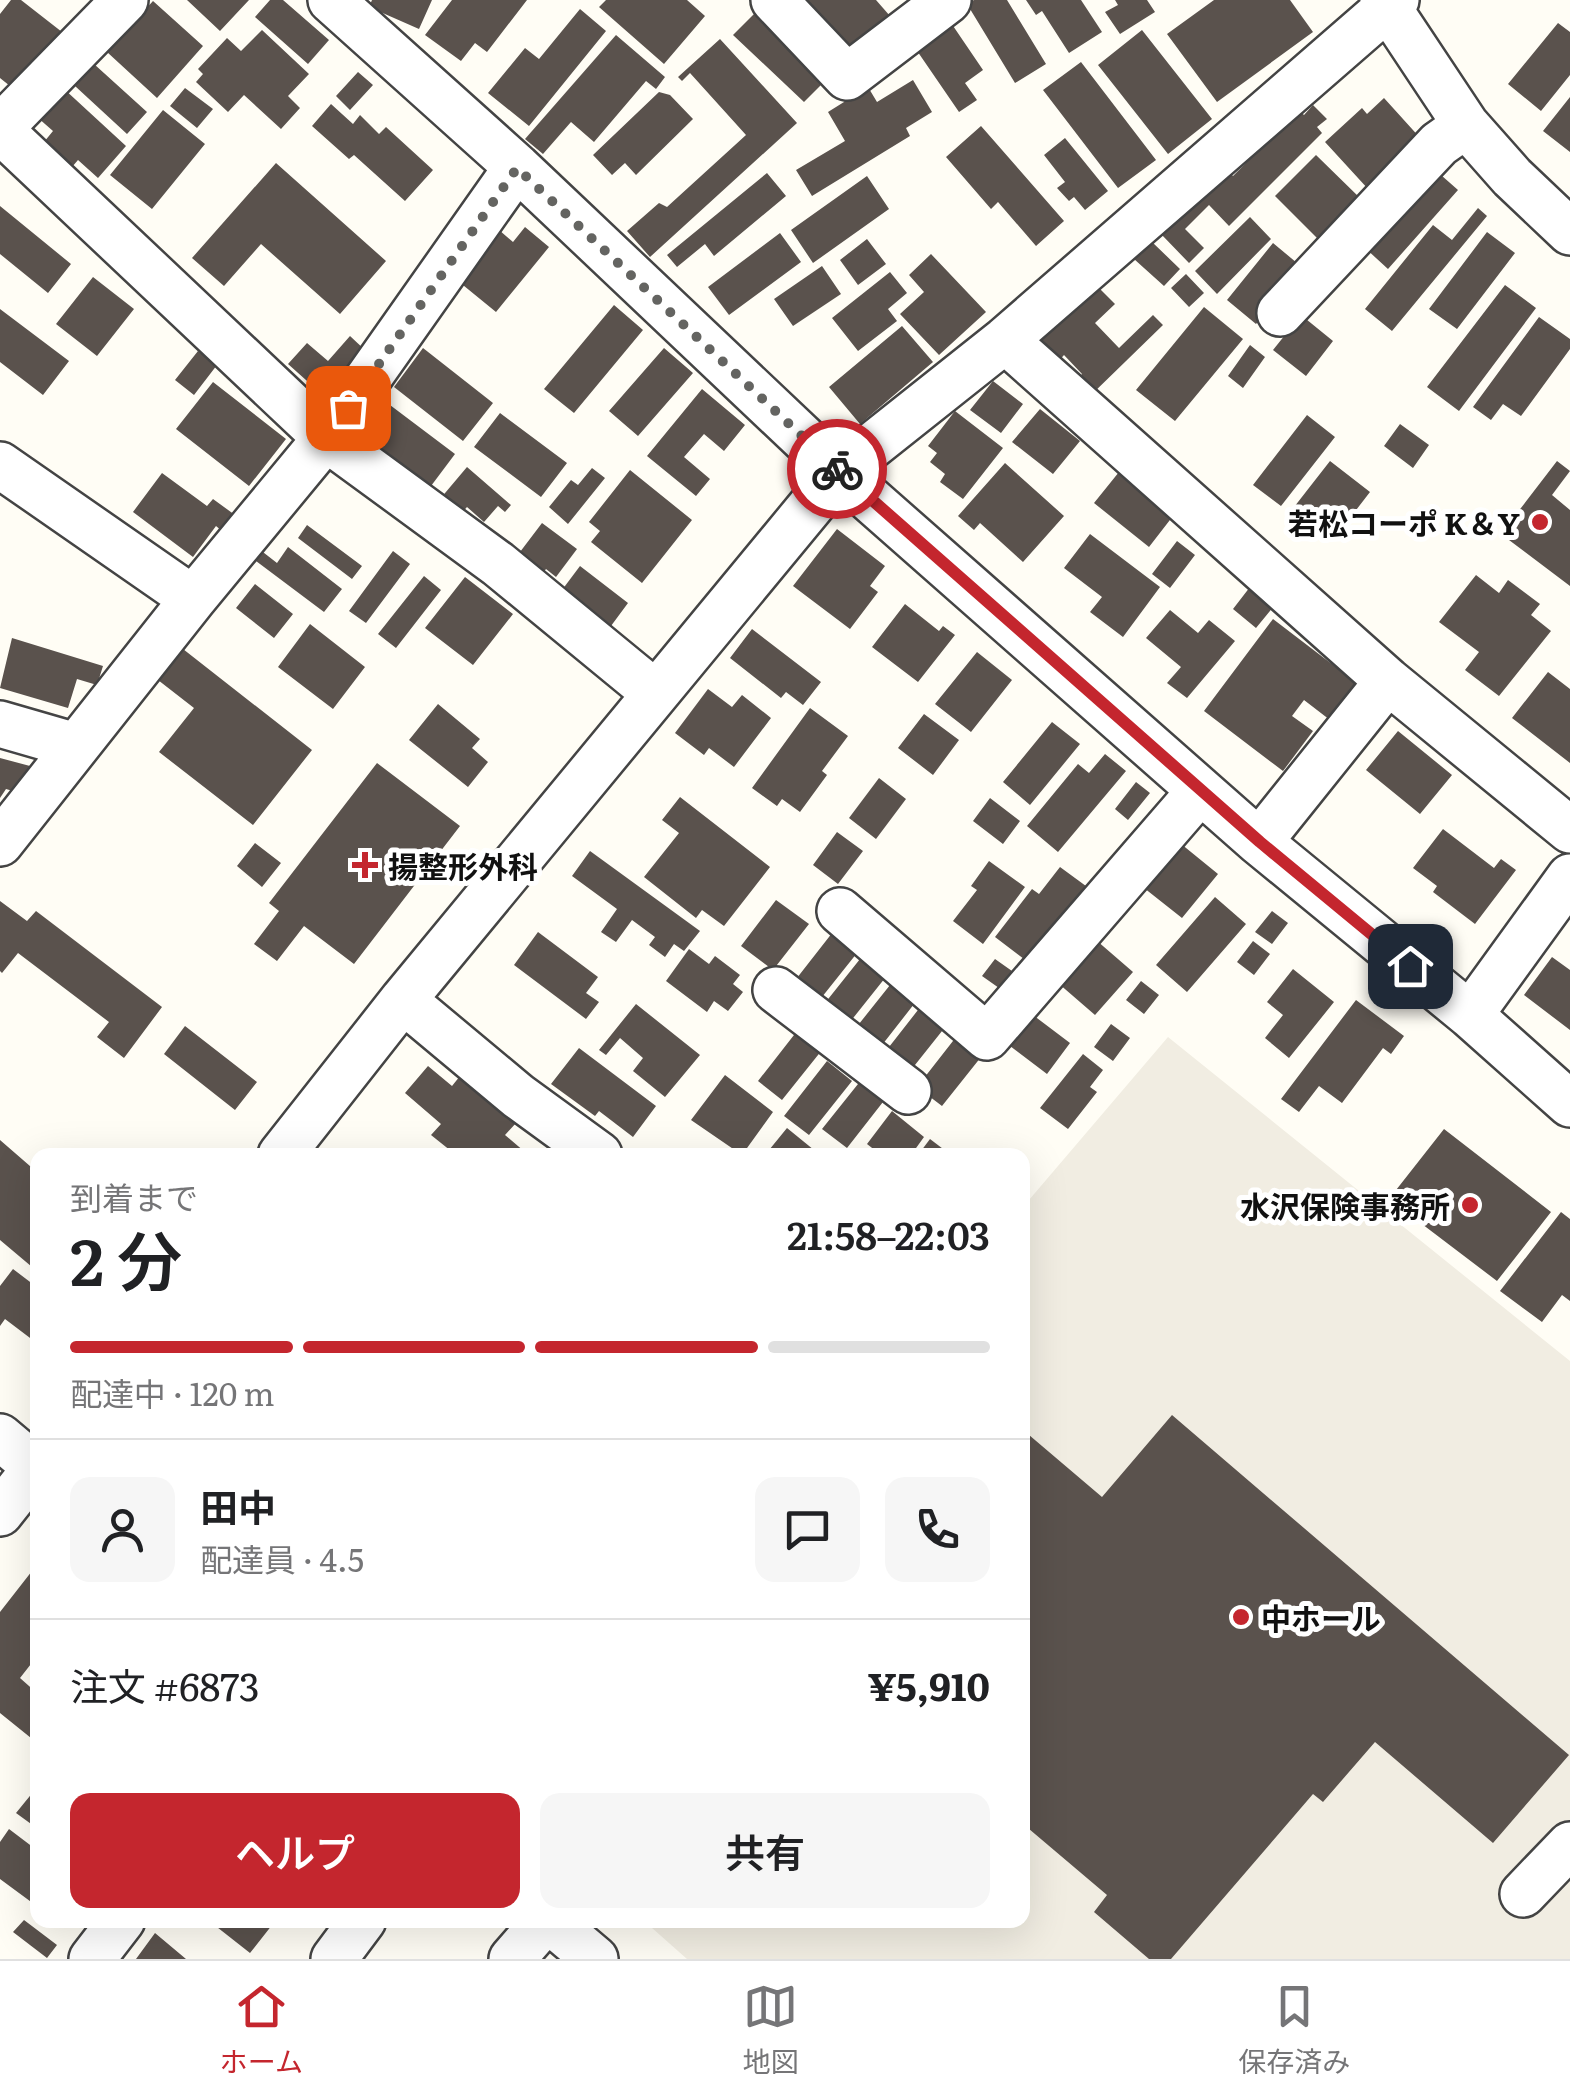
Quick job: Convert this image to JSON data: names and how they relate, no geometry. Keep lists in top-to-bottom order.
{
  "places": {
    "other": ["若松コーポ K＆Y", "水沢保険事務所", "中ホール"],
    "health": ["揚整形外科"]
  },
  "page": {
    "heading": ["2 分", "到着まで", "21:58–22:03"],
    "panel": [
      "田中",
      "配達員 · 4.5",
      "注文 #6873",
      "¥5,910"
    ],
    "bar": "配達中 · 120 m",
    "buttons": ["ヘルプ", "共有"],
    "tabs": ["ホーム", "地図", "保存済み"]
  }
}
